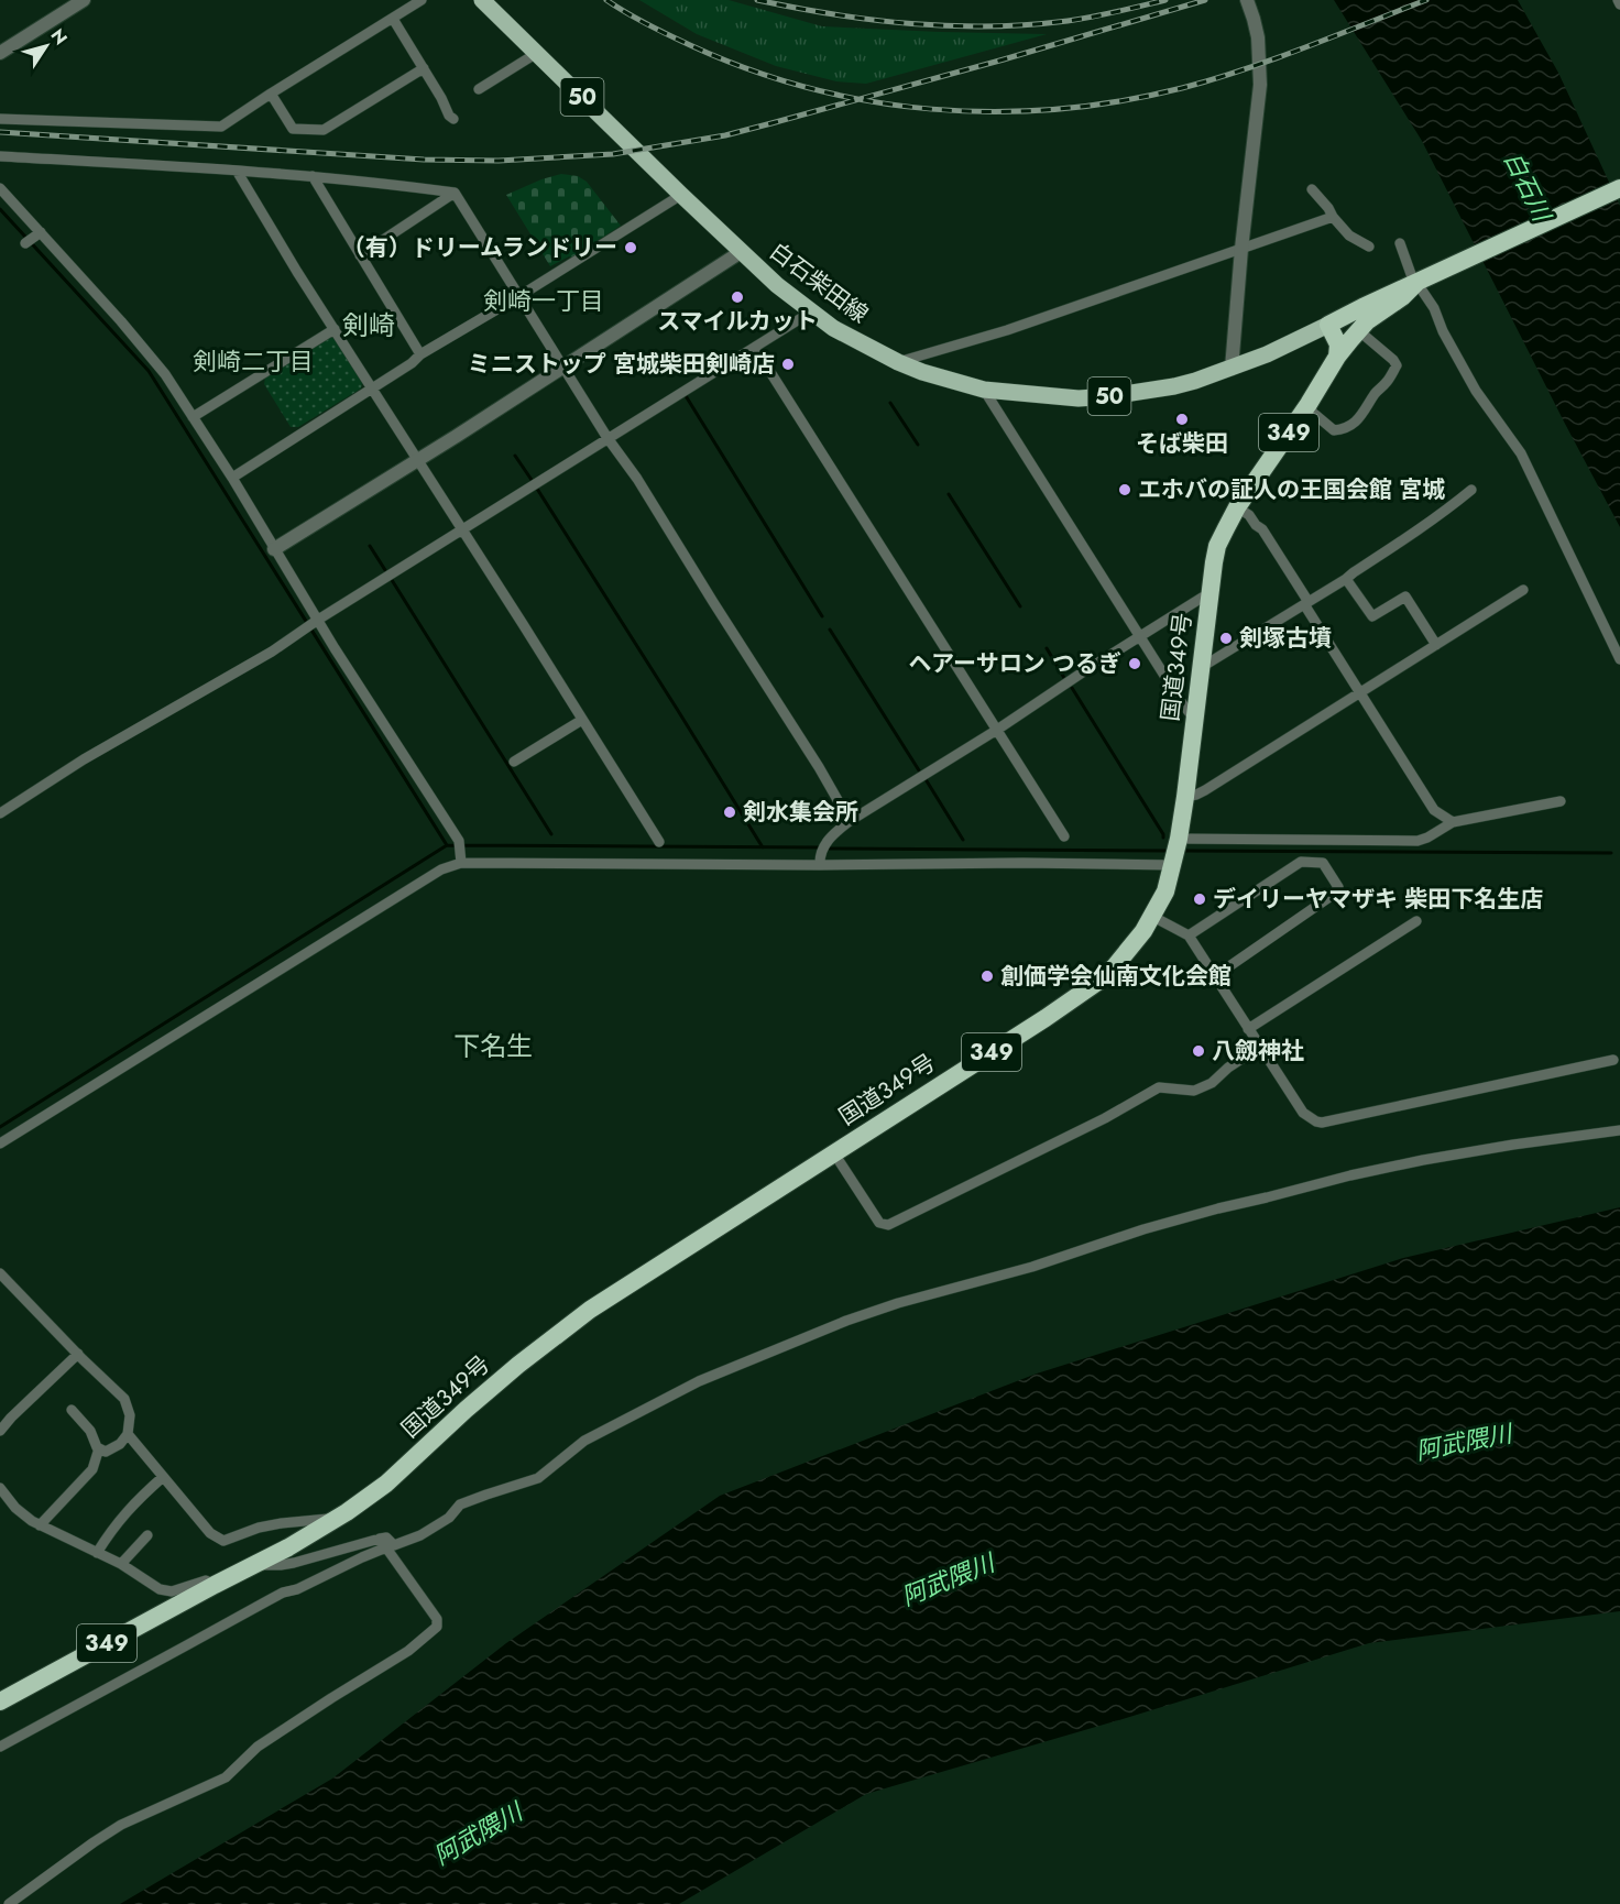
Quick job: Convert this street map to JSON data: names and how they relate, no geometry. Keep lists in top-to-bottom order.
{
  "streets": {
    "highway": ["349", "国道349号"],
    "main road": ["50", "白石柴田線"]
  },
  "crossings": [
    ["白石柴田線", "349"],
    ["349", "国道349号"]
  ],
  "districts": [
    "剣崎一丁目",
    "剣崎",
    "剣崎二丁目",
    "下名生"
  ],
  "water": ["白石川", "阿武隈川"],
  "places": [
    "（有）ドリームランドリー",
    "スマイルカット",
    "ミニストップ 宮城柴田剣崎店",
    "そば柴田",
    "エホバの証人の王国会館 宮城",
    "剣塚古墳",
    "ヘアーサロン つるぎ",
    "剣水集会所",
    "デイリーヤマザキ 柴田下名生店",
    "創価学会仙南文化会館",
    "八劔神社"
  ],
  "north": "top right"
}
